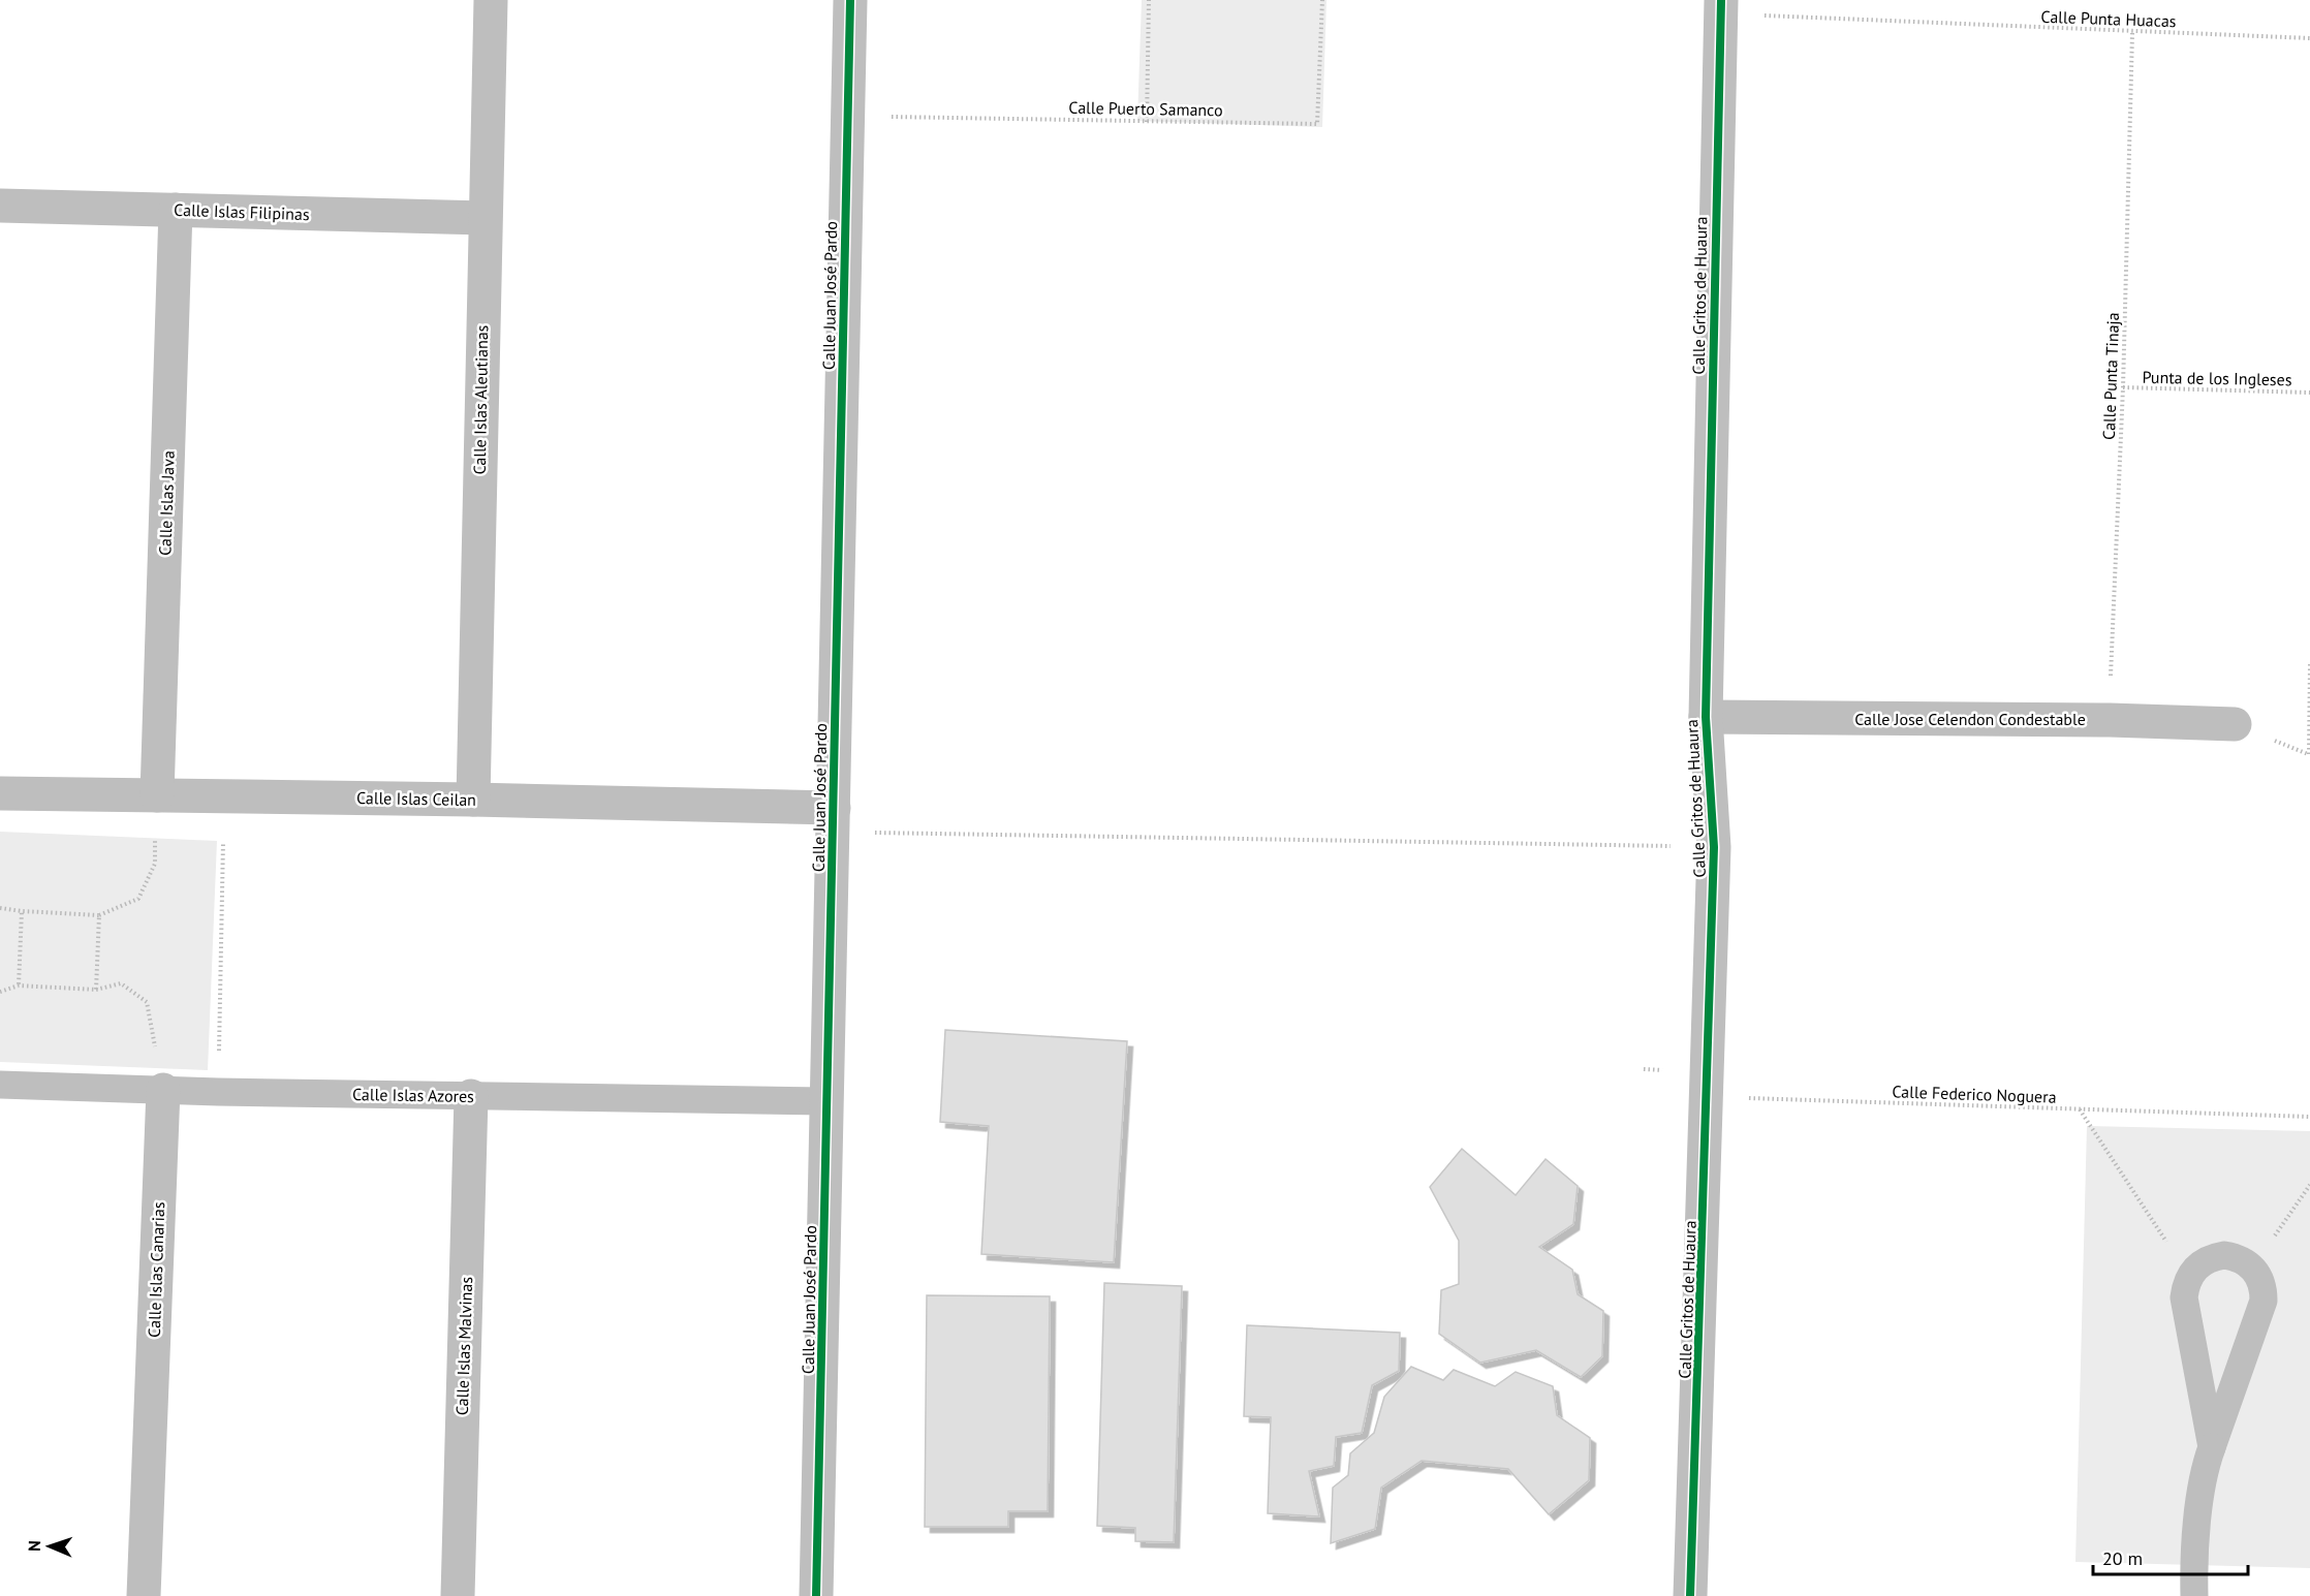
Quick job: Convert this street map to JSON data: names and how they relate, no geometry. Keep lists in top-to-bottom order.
{
  "streets": {
    "street": [
      "Calle Islas Filipinas",
      "Calle Juan José Pardo",
      "Calle Gritos de Huaura",
      "Calle Islas Aleutianas",
      "Calle Islas Java",
      "Calle Jose Celendon Condestable",
      "Calle Islas Ceilan",
      "Calle Islas Canarias",
      "Calle Islas Malvinas"
    ],
    "lane": ["Calle Islas Azores"],
    "path": [
      "Calle Punta Huacas",
      "Calle Puerto Samanco",
      "Calle Punta Tinaja",
      "Punta de los Ingleses",
      "Calle Federico Noguera"
    ]
  },
  "crossings": [
    ["Calle Punta Huacas", "Calle Gritos de Huaura"],
    ["Calle Punta Huacas", "Calle Punta Tinaja"],
    ["Calle Puerto Samanco", "Calle Juan José Pardo"],
    ["Calle Islas Filipinas", "Calle Islas Aleutianas"],
    ["Calle Islas Filipinas", "Calle Islas Java"],
    ["Calle Juan José Pardo", "Calle Islas Ceilan"],
    ["Calle Juan José Pardo", "Calle Islas Azores"],
    ["Calle Gritos de Huaura", "Calle Jose Celendon Condestable"],
    ["Calle Gritos de Huaura", "Calle Federico Noguera"],
    ["Calle Punta Tinaja", "Punta de los Ingleses"],
    ["Calle Punta Tinaja", "Calle Jose Celendon Condestable"],
    ["Calle Islas Aleutianas", "Calle Islas Ceilan"],
    ["Calle Islas Java", "Calle Islas Ceilan"],
    ["Calle Islas Azores", "Calle Islas Canarias"],
    ["Calle Islas Azores", "Calle Islas Malvinas"]
  ],
  "scale_bar": "20 m",
  "north": "left"
}
